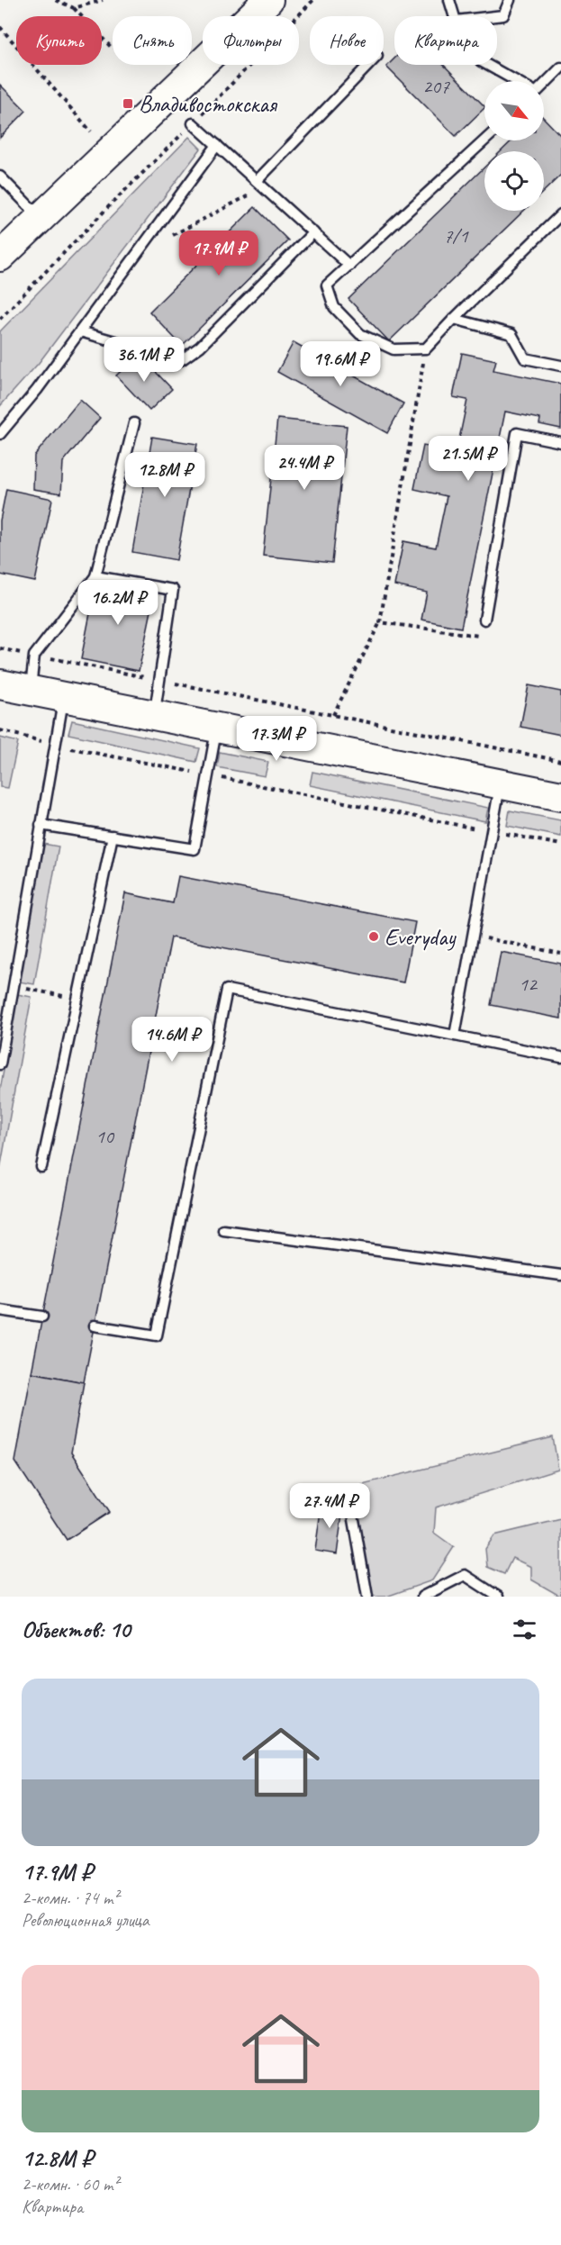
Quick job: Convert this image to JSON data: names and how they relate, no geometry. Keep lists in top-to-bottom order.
{
  "places": {
    "transit": ["Владивостокская"],
    "other": ["Everyday"]
  },
  "house_numbers": [
    "207",
    "7/1",
    "12",
    "10"
  ],
  "north": "bottom right",
  "page": {
    "chip": [
      "Купить",
      "Снять",
      "Фильтры",
      "Новое",
      "Квартира"
    ],
    "price": [
      "17.9M ₽",
      "36.1M ₽",
      "19.6M ₽",
      "21.5M ₽",
      "24.4M ₽",
      "12.8M ₽",
      "16.2M ₽",
      "17.3M ₽",
      "14.6M ₽",
      "27.4M ₽"
    ],
    "heading": "Объектов: 10",
    "list": [
      {
        "name": "17.9M ₽",
        "note": "2-комн. · 74 m² · Революционная улица"
      },
      {
        "name": "12.8M ₽",
        "note": "2-комн. · 60 m² · Квартира"
      }
    ]
  }
}
